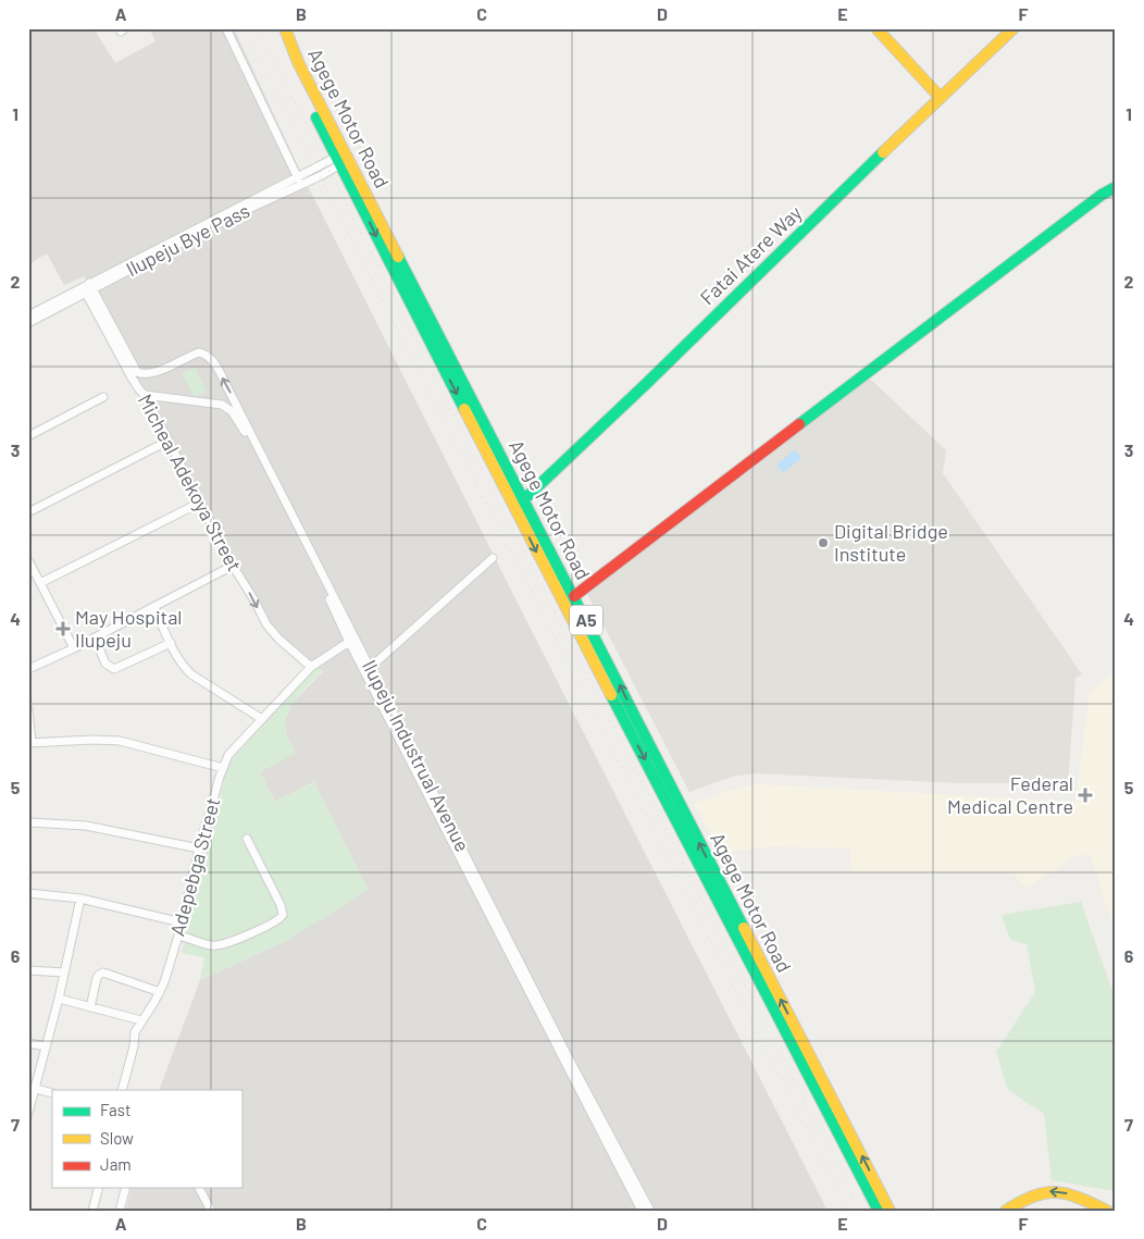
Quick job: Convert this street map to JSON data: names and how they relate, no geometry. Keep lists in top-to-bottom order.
{
  "streets": {
    "main road": ["Agege Motor Road", "Fatai Atere Way", "A5"],
    "street": [
      "Ilupeju Bye Pass",
      "Micheal Adekoya Street",
      "Ilupeju Industrual Avenue",
      "Adepebga Street"
    ]
  },
  "crossings": [
    ["Agege Motor Road", "Ilupeju Bye Pass"],
    ["Agege Motor Road", "Fatai Atere Way"],
    ["Ilupeju Bye Pass", "Micheal Adekoya Street"],
    ["Micheal Adekoya Street", "Ilupeju Industrual Avenue"],
    ["Micheal Adekoya Street", "Adepebga Street"],
    ["Ilupeju Industrual Avenue", "Adepebga Street"]
  ],
  "places": {
    "other": ["Digital Bridge Institute"],
    "health": ["May Hospital Ilupeju", "Federal Medical Centre"]
  },
  "legend": ["Fast", "Slow", "Jam"],
  "grid": {
    "columns": [
      "A",
      "B",
      "C",
      "D",
      "E",
      "F"
    ],
    "rows": [
      "1",
      "2",
      "3",
      "4",
      "5",
      "6",
      "7"
    ]
  }
}
